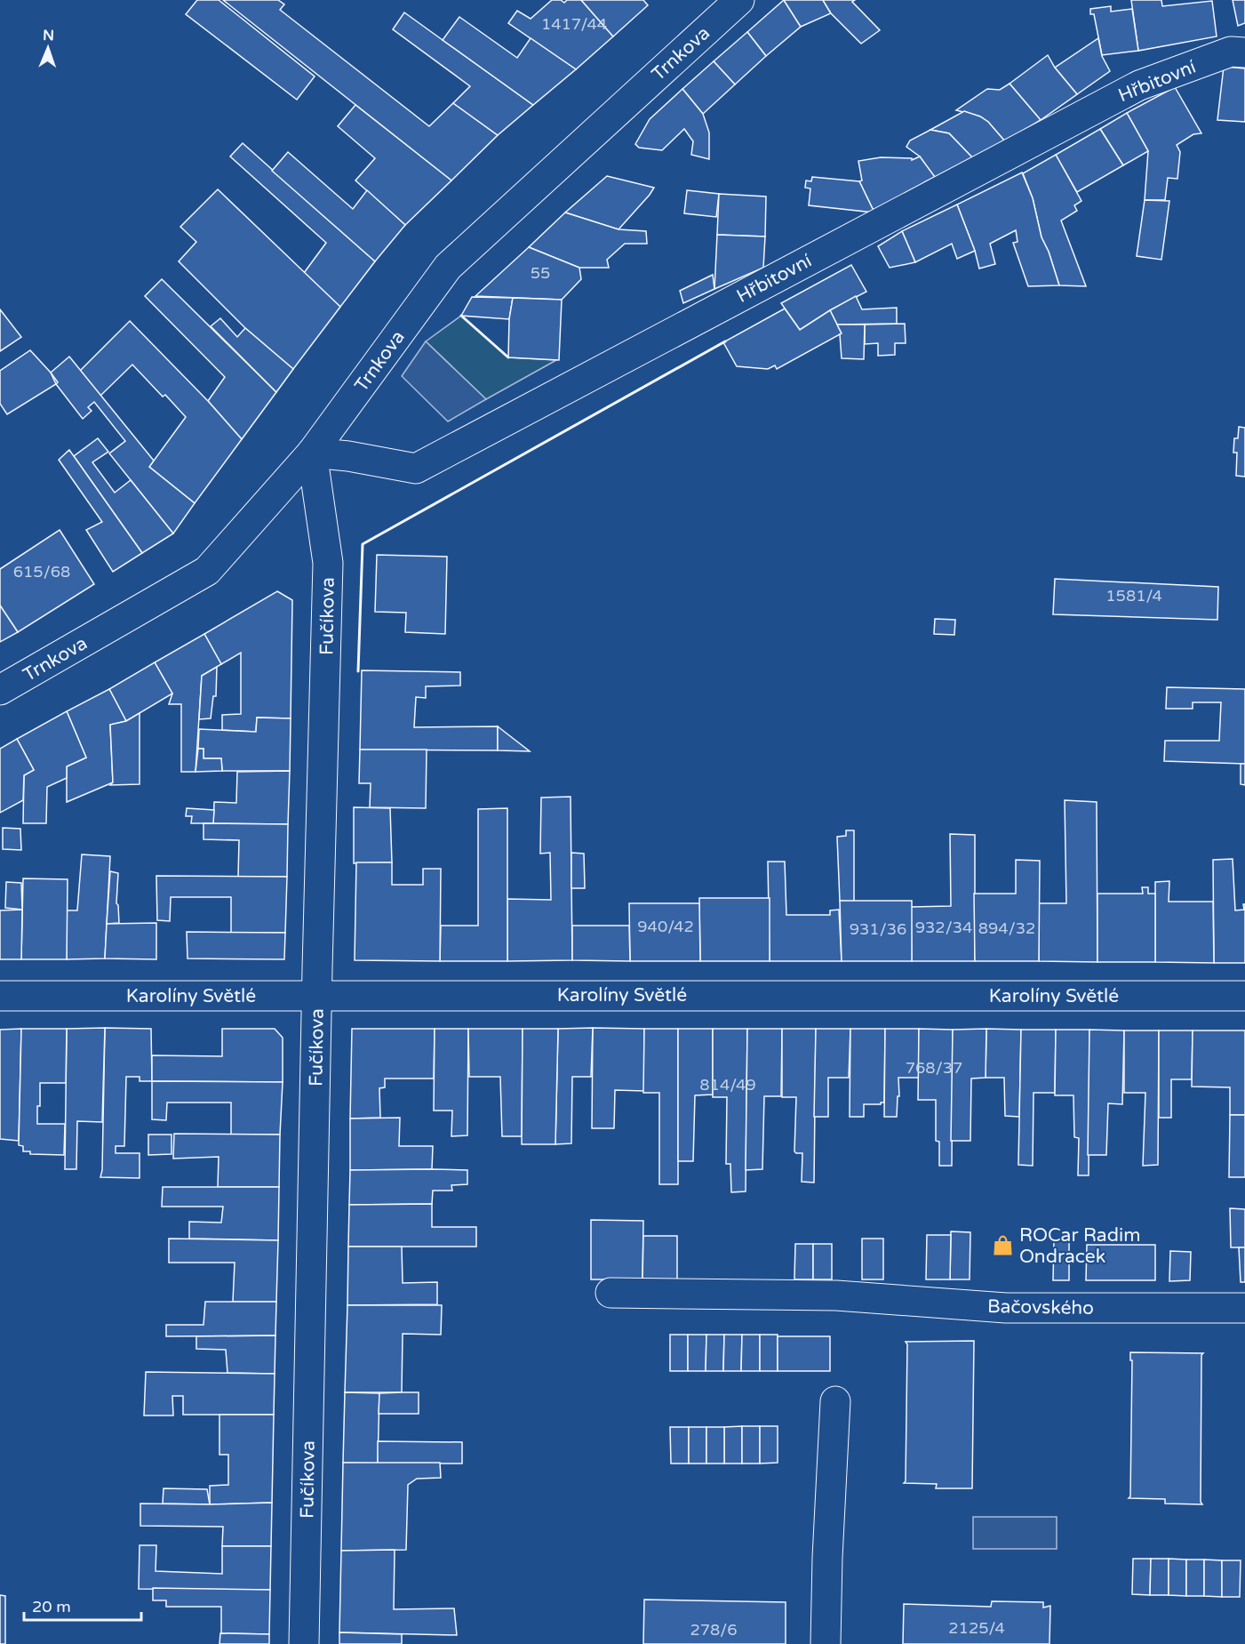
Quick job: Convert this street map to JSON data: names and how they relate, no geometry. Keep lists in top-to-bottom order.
{
  "streets": {
    "street": [
      "Trnkova",
      "Hřbitovní",
      "Fučíkova",
      "Karolíny Světlé",
      "Bačovského"
    ]
  },
  "crossings": [
    ["Trnkova", "Hřbitovní"],
    ["Trnkova", "Fučíkova"],
    ["Hřbitovní", "Fučíkova"],
    ["Fučíkova", "Karolíny Světlé"]
  ],
  "places": {
    "shop": ["ROCar Radim Ondracek"]
  },
  "house_numbers": [
    "1417/44",
    "55",
    "615/68",
    "1581/4",
    "940/42",
    "932/34",
    "894/32",
    "931/36",
    "768/37",
    "814/49",
    "2125/4",
    "278/6"
  ],
  "scale_bar": "20 m",
  "north": "top"
}
